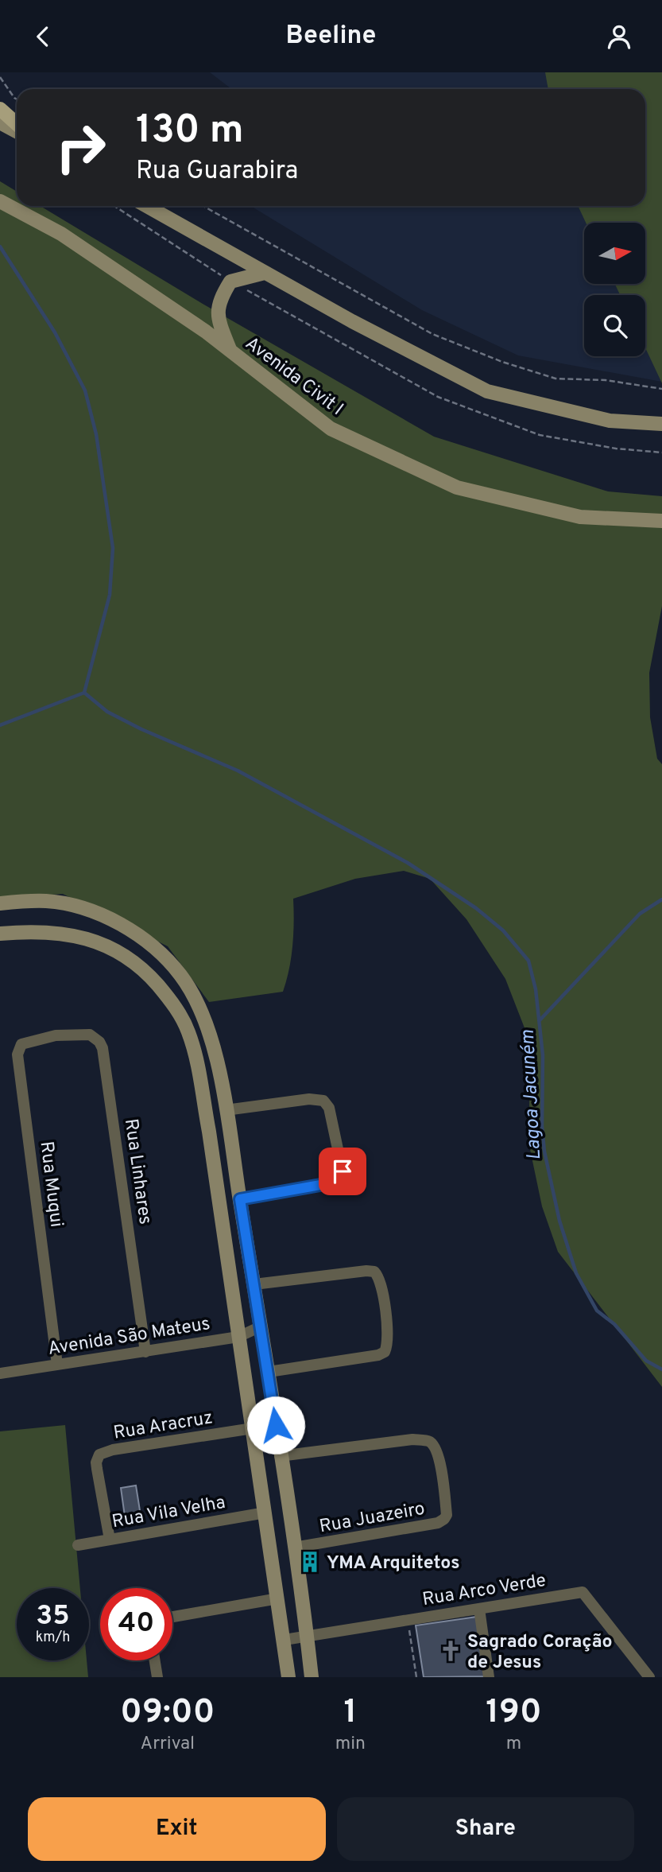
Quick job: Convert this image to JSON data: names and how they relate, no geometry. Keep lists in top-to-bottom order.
{
  "streets": {
    "street": [
      "Avenida Civit I",
      "Rua Linhares",
      "Rua Muqui",
      "Avenida São Mateus",
      "Rua Aracruz",
      "Rua Vila Velha",
      "Rua Juazeiro",
      "Rua Arco Verde"
    ]
  },
  "crossings": [
    ["Rua Linhares", "Rua Muqui"],
    ["Rua Linhares", "Avenida São Mateus"],
    ["Rua Muqui", "Avenida São Mateus"],
    ["Rua Aracruz", "Rua Vila Velha"]
  ],
  "water": ["Lagoa Jacuném"],
  "places": {
    "building": ["YMA Arquitetos"],
    "church": ["Sagrado Coração de Jesus"]
  },
  "north": "right",
  "page": {
    "header": "Beeline",
    "turn": ["130 m", "Rua Guarabira"],
    "speed": "35 km/h",
    "limit": "40",
    "eta": [
      "09:00",
      "Arrival",
      "1",
      "min",
      "190",
      "m"
    ],
    "buttons": ["Exit", "Share"]
  }
}
